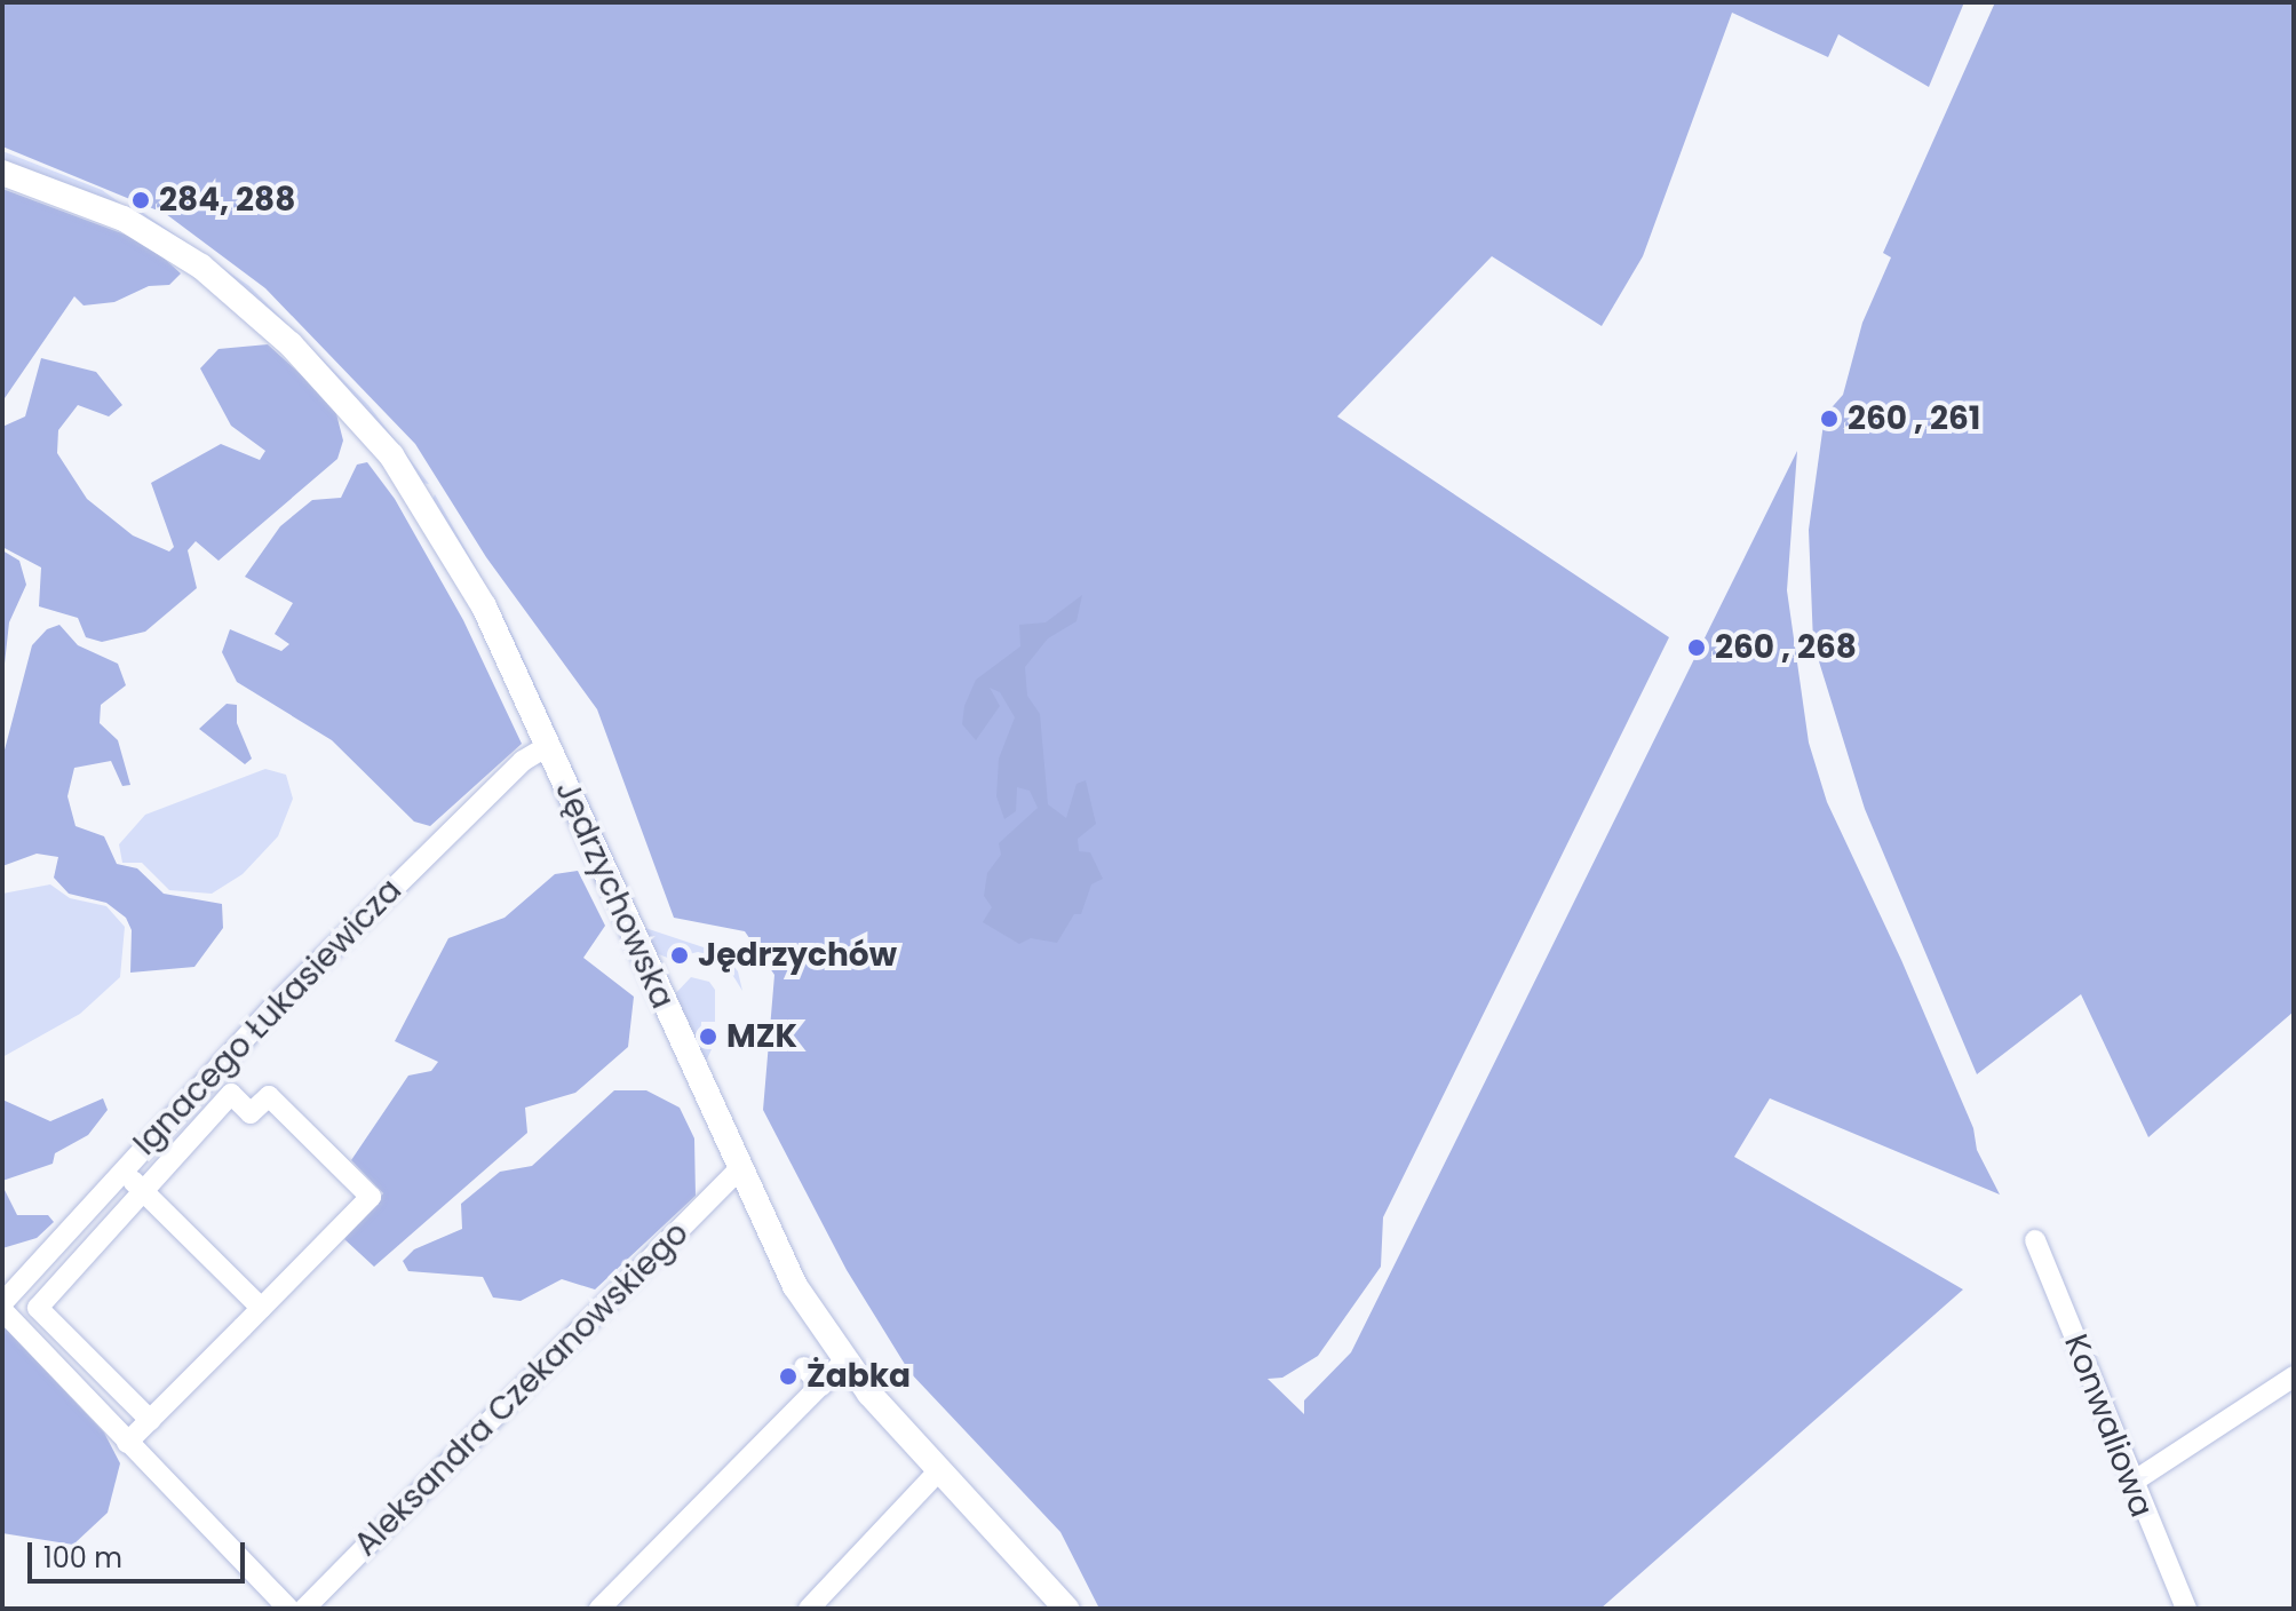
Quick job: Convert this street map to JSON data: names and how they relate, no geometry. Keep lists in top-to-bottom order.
{
  "streets": {
    "main road": ["Jędrzychowska"],
    "street": ["Ignacego Łukasiewicza", "Aleksandra Czekanowskiego", "Konwaliowa"]
  },
  "crossings": [
    ["Jędrzychowska", "Ignacego Łukasiewicza"],
    ["Jędrzychowska", "Aleksandra Czekanowskiego"]
  ],
  "places": [
    "284, 288",
    "260 , 261",
    "260 , 268",
    "Jędrzychów",
    "MZK",
    "Żabka"
  ],
  "scale_bar": "100 m"
}
